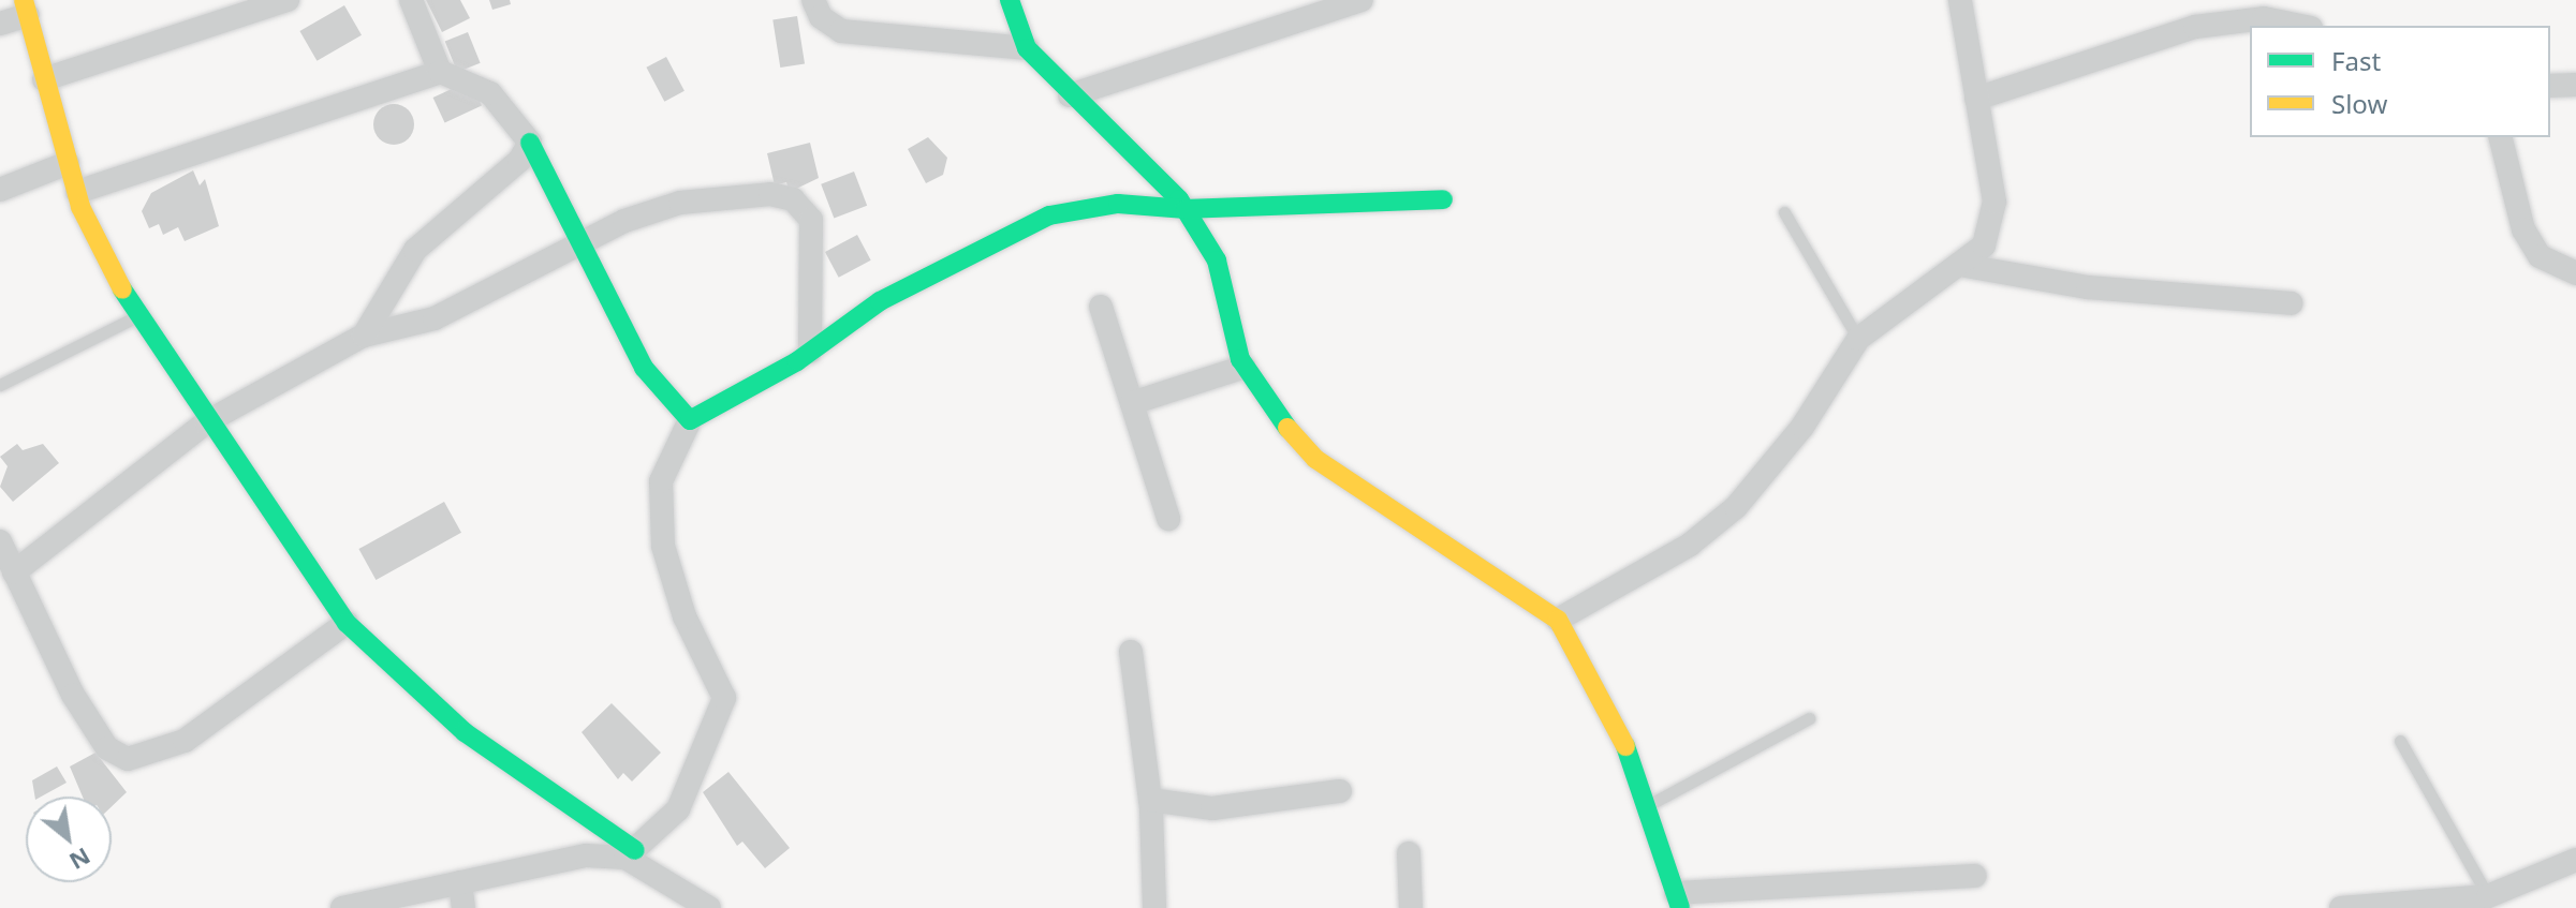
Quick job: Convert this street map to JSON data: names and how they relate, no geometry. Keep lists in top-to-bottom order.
{
  "legend": ["Fast", "Slow"],
  "north": "bottom right"
}
